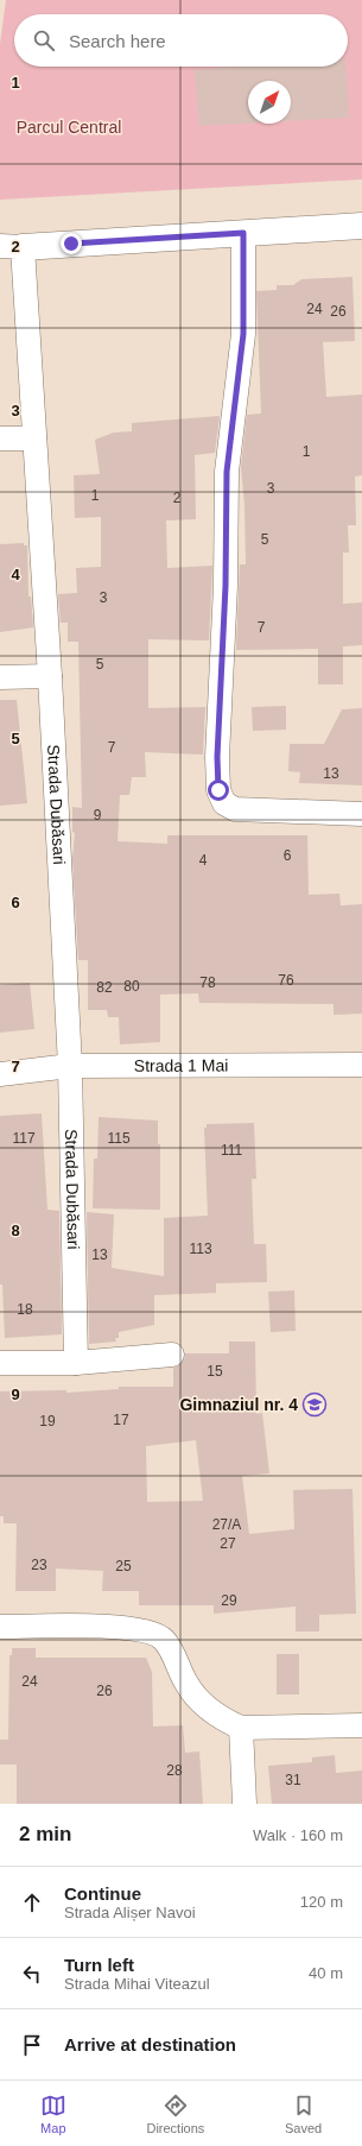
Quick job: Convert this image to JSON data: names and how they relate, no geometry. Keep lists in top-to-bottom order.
{
  "streets": {
    "street": ["Strada Dubăsari", "Strada 1 Mai"]
  },
  "crossings": [
    ["Strada Dubăsari", "Strada 1 Mai"]
  ],
  "parks": ["Parcul Central"],
  "places": {
    "school or university": ["Gimnaziul nr. 4"]
  },
  "house_numbers": [
    "24",
    "26",
    "1",
    "3",
    "1",
    "2",
    "5",
    "3",
    "7",
    "5",
    "7",
    "13",
    "9",
    "6",
    "4",
    "76",
    "78",
    "80",
    "82",
    "117",
    "115",
    "111",
    "113",
    "13",
    "18",
    "15",
    "17",
    "19",
    "27/A",
    "27",
    "23",
    "25",
    "29",
    "24",
    "26",
    "28",
    "31"
  ],
  "north": "top right",
  "page": {
    "search": "Search here",
    "heading": ["2 min", "Walk · 160 m"],
    "list": [
      ["Continue", "Strada Alișer Navoi", "120 m"],
      ["Turn left", "Strada Mihai Viteazul", "40 m"],
      "Arrive at destination"
    ],
    "nav": ["Map", "Directions", "Saved"]
  },
  "grid": {
    "rows": [
      "1",
      "2",
      "3",
      "4",
      "5",
      "6",
      "7",
      "8",
      "9"
    ]
  }
}
